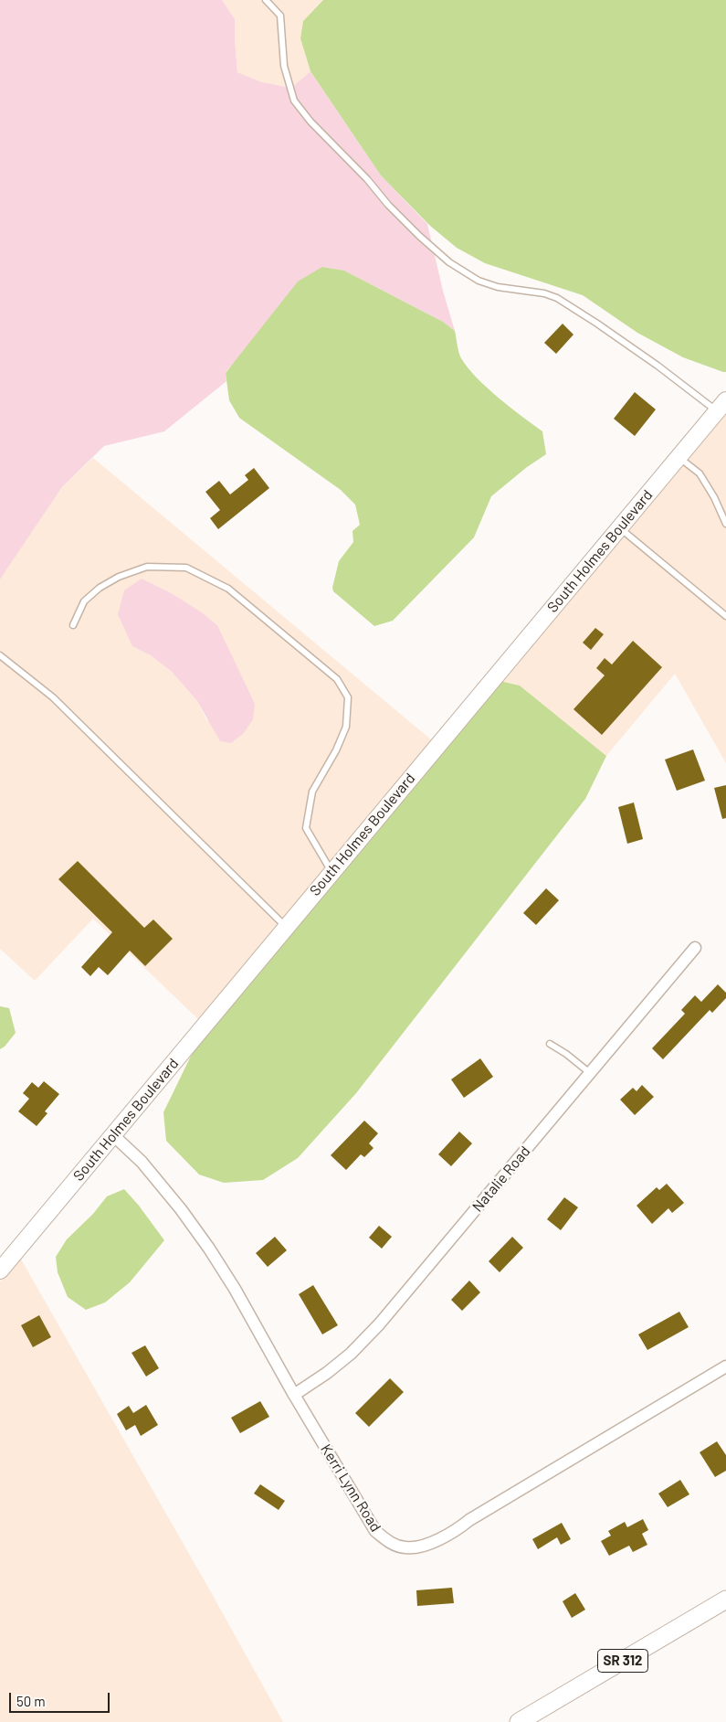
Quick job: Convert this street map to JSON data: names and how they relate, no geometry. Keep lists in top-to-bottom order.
{
  "streets": {
    "main road": ["South Holmes Boulevard", "SR 312"],
    "street": ["Natalie Road", "Kerri Lynn Road"]
  },
  "crossings": [
    ["South Holmes Boulevard", "Kerri Lynn Road"],
    ["Natalie Road", "Kerri Lynn Road"]
  ],
  "scale_bar": "50 m"
}
